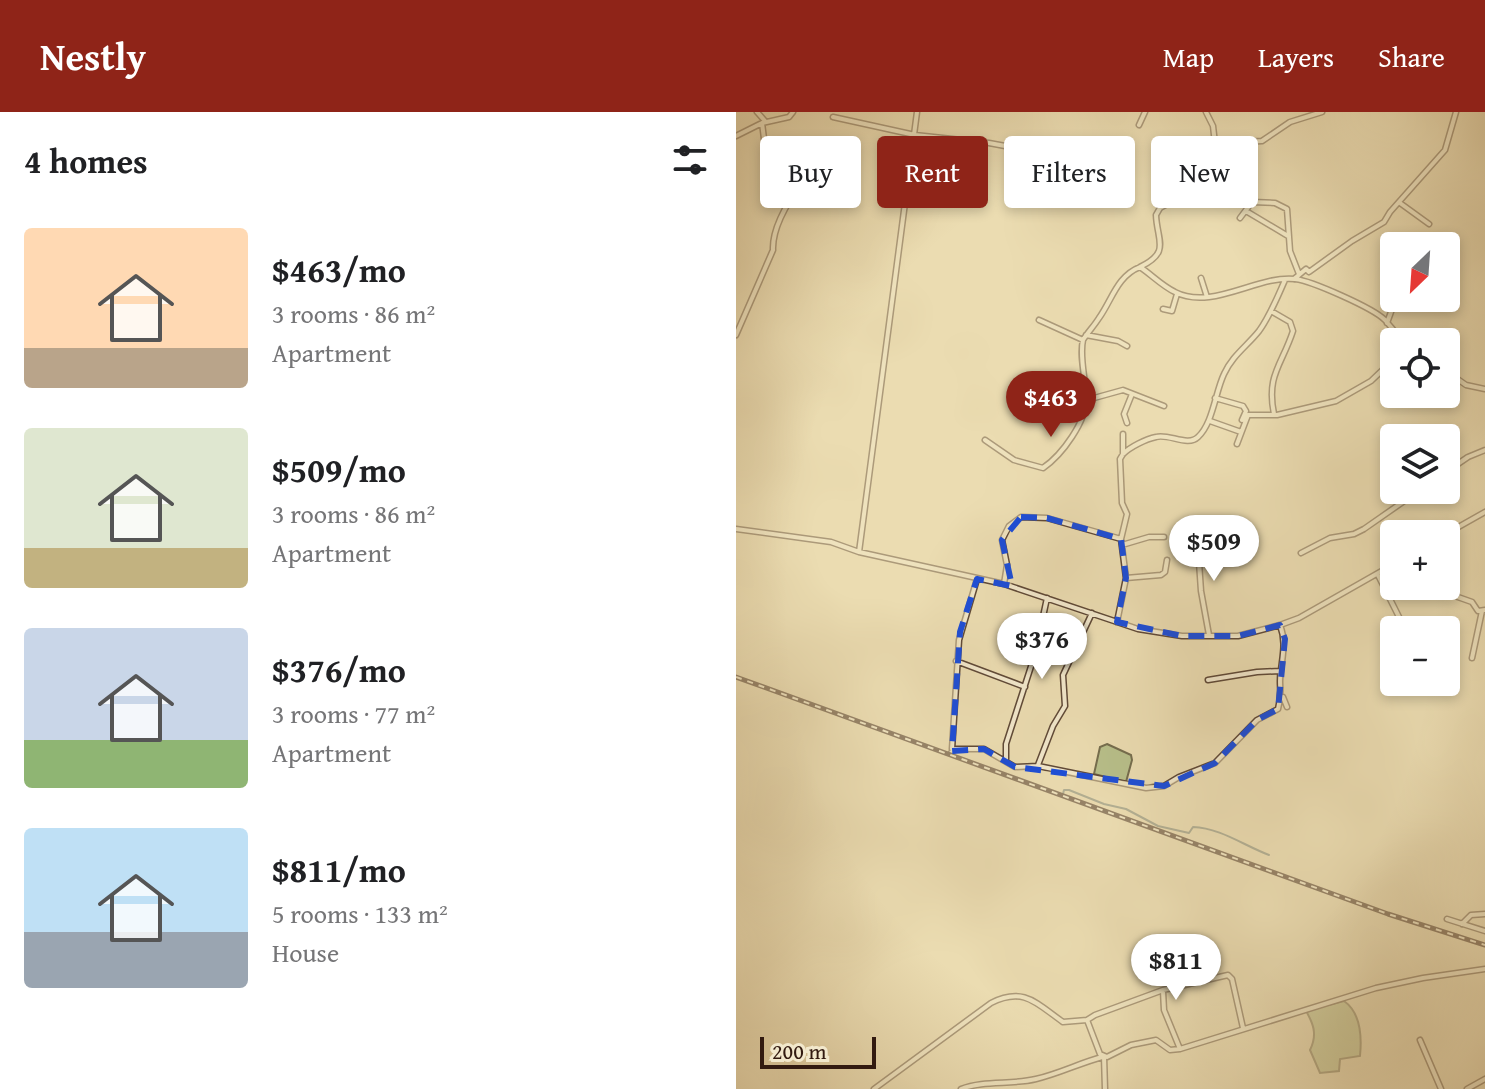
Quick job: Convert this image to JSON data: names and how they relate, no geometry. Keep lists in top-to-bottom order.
{
  "scale_bar": "200 m",
  "north": "bottom left",
  "page": {
    "header": "Nestly",
    "nav": ["Map", "Layers", "Share"],
    "heading": "4 homes",
    "chip": [
      "Buy",
      "Rent",
      "Filters",
      "New"
    ],
    "list": [
      {
        "name": "$463/mo",
        "note": "3 rooms · 86 m² · Apartment"
      },
      {
        "name": "$509/mo",
        "note": "3 rooms · 86 m² · Apartment"
      },
      {
        "name": "$376/mo",
        "note": "3 rooms · 77 m² · Apartment"
      },
      {
        "name": "$811/mo",
        "note": "5 rooms · 133 m² · House"
      }
    ],
    "map_buttons": ["+", "−"],
    "price": [
      "$463",
      "$509",
      "$376",
      "$811"
    ],
    "scale": "200 m"
  }
}
